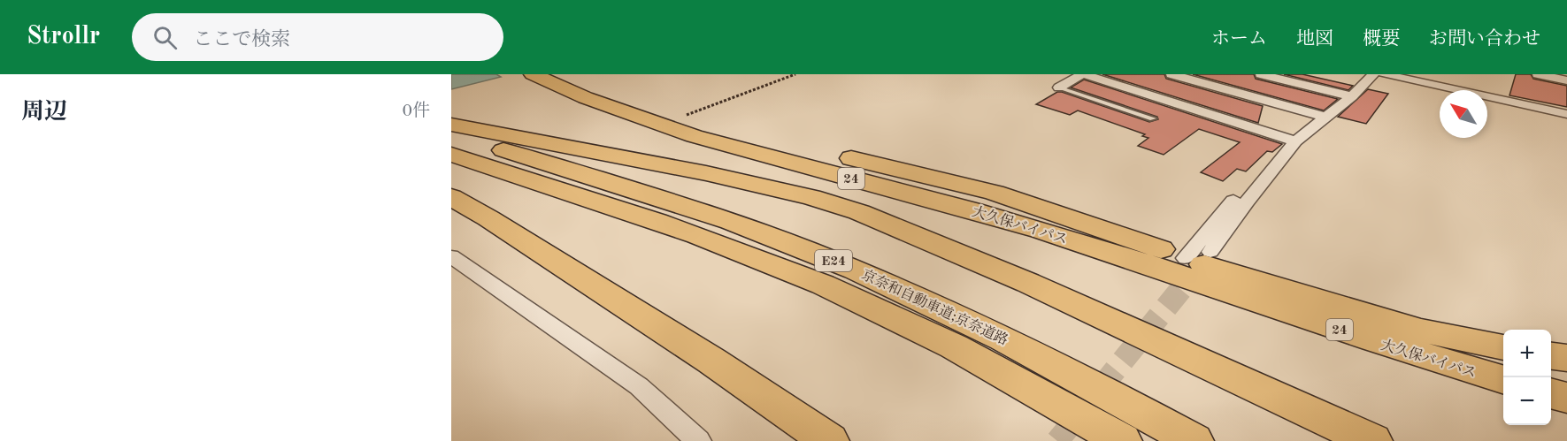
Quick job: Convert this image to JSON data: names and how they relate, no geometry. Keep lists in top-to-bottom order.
{
  "streets": {
    "highway": [
      "24",
      "大久保バイパス",
      "E24",
      "京奈和自動車道;京奈道路"
    ]
  },
  "north": "top left",
  "page": {
    "header": "Strollr",
    "search": "ここで検索",
    "nav": [
      "ホーム",
      "地図",
      "概要",
      "お問い合わせ"
    ],
    "heading": ["周辺", "0件"],
    "map_buttons": ["+", "−"]
  }
}
